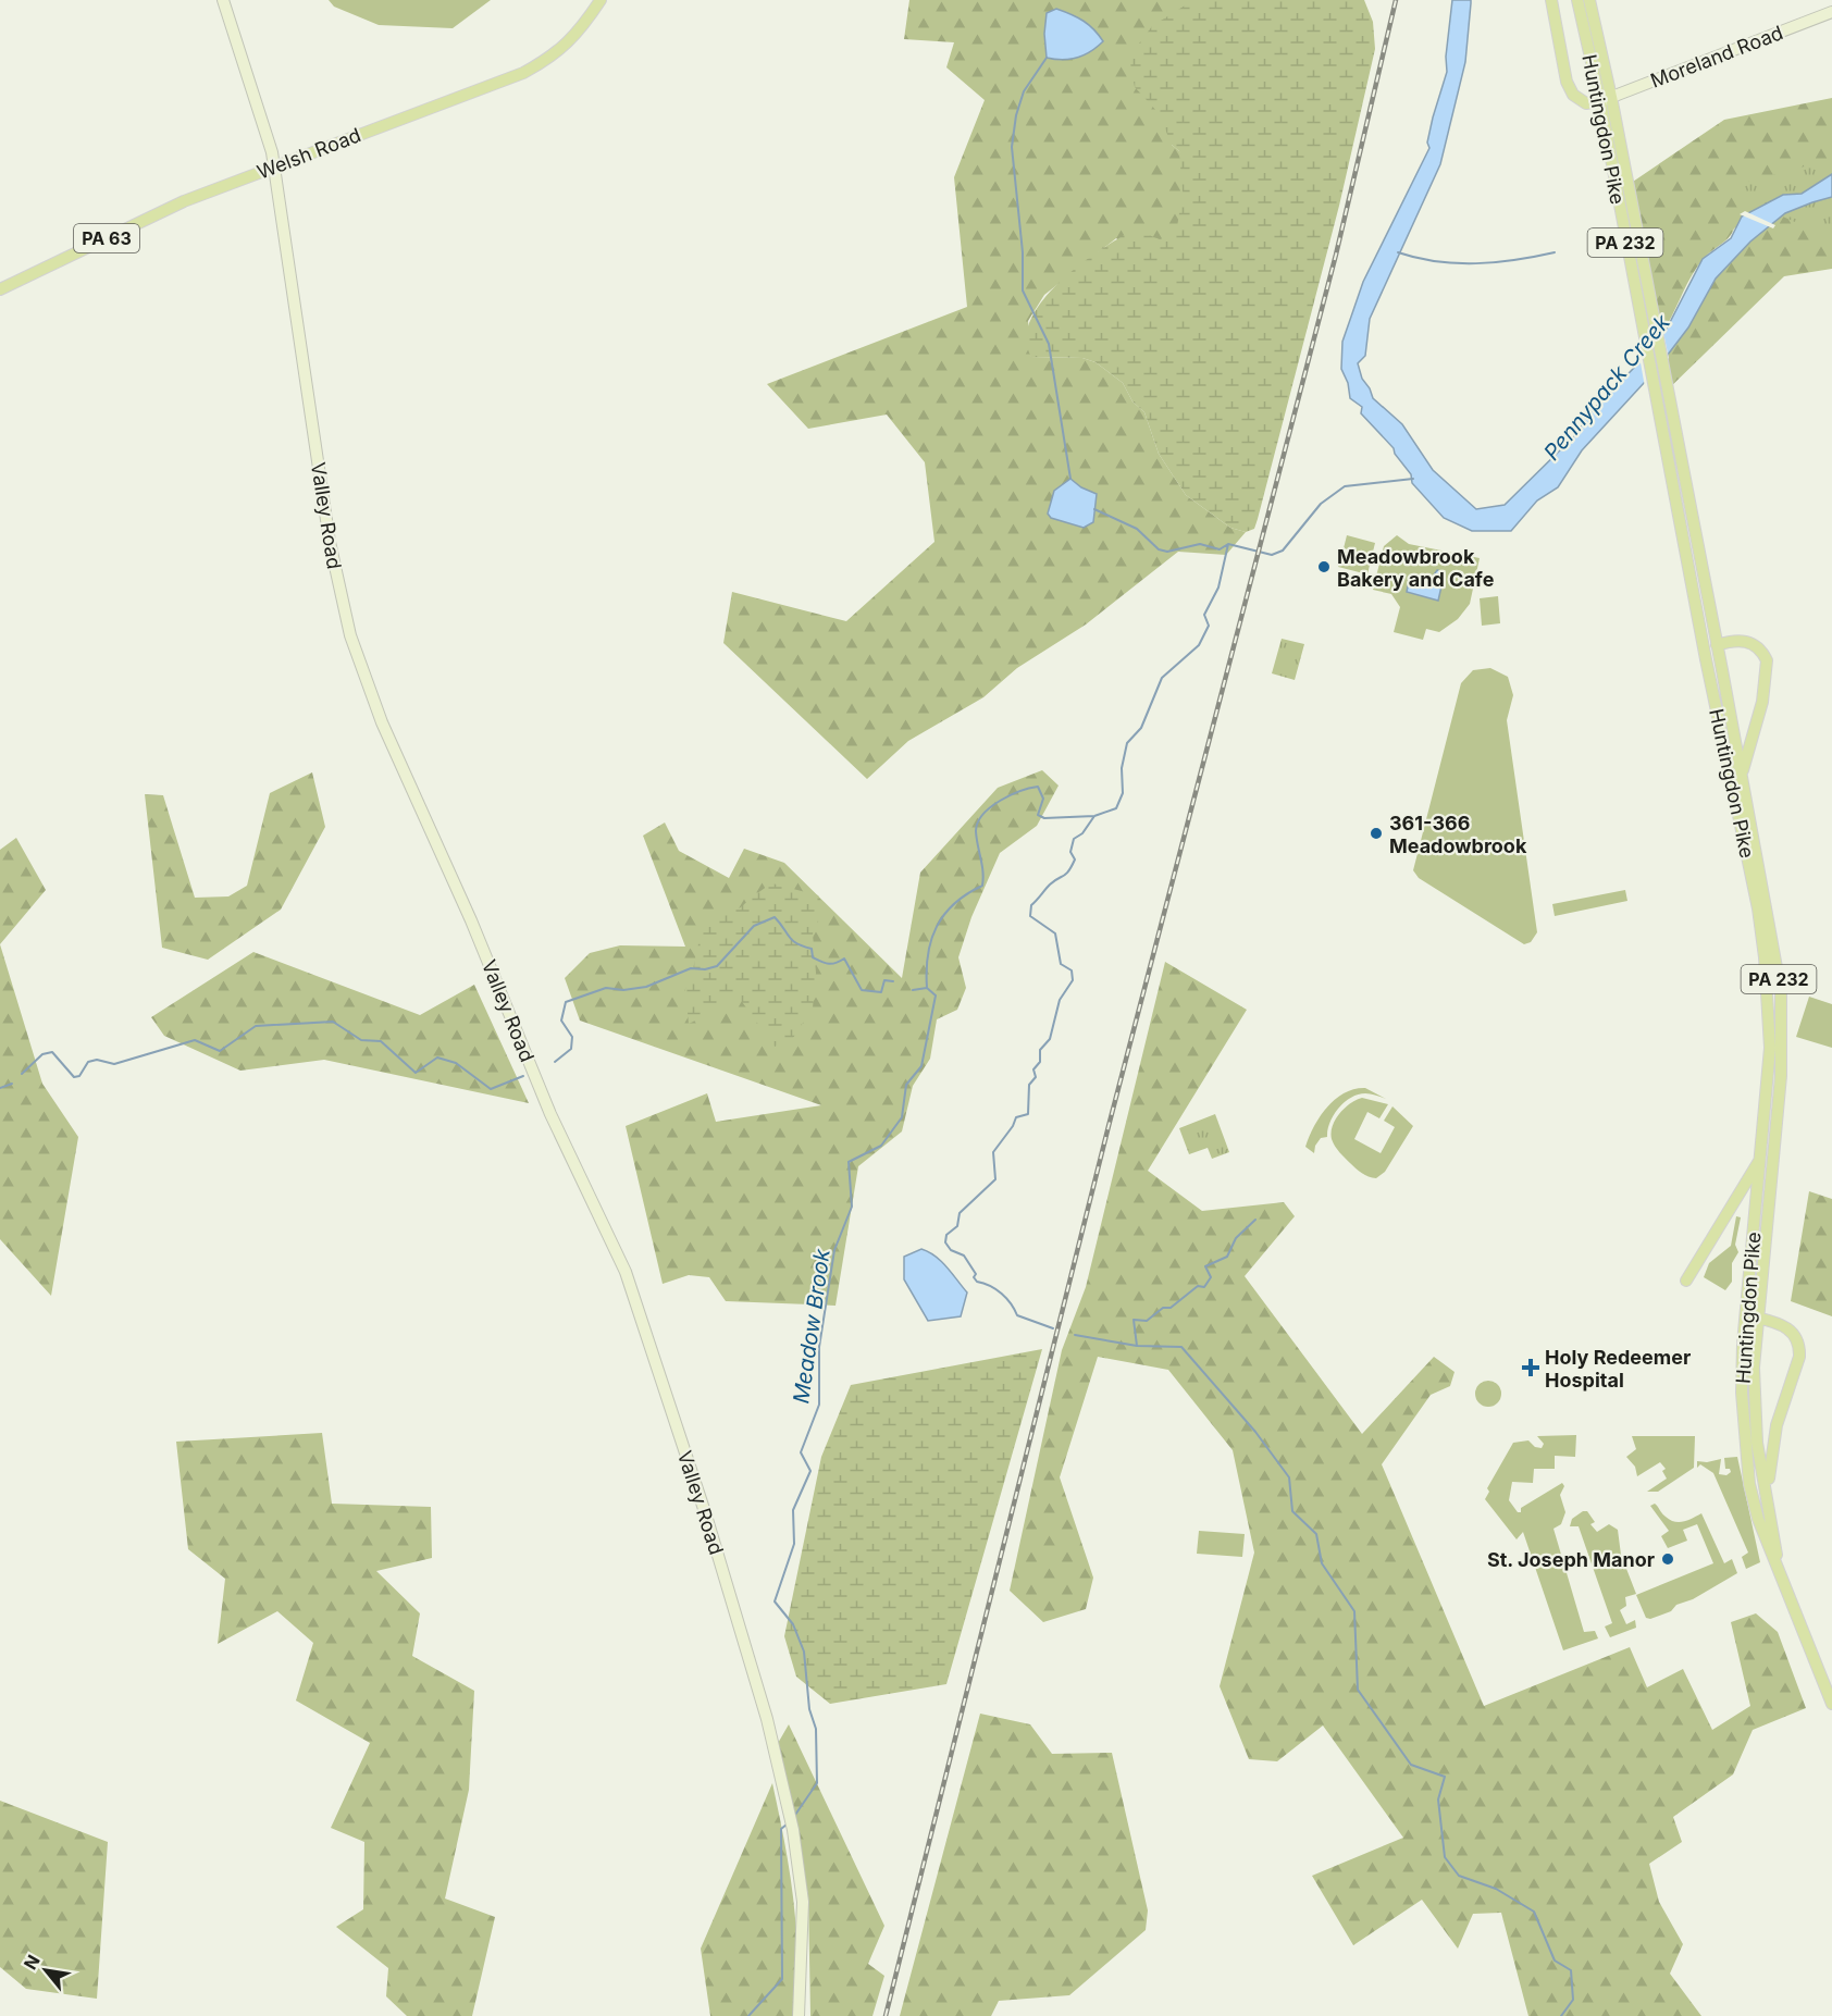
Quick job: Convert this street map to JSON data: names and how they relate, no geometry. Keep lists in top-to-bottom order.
{
  "streets": {
    "main road": [
      "Moreland Road",
      "Huntingdon Pike",
      "Welsh Road",
      "PA 63",
      "PA 232",
      "Valley Road"
    ]
  },
  "crossings": [
    ["Moreland Road", "Huntingdon Pike"],
    ["Welsh Road", "Valley Road"]
  ],
  "water": ["Pennypack Creek", "Meadow Brook"],
  "places": {
    "other": ["Meadowbrook Bakery and Cafe", "361-366 Meadowbrook", "St. Joseph Manor"],
    "health": ["Holy Redeemer Hospital"]
  },
  "north": "top left"
}
